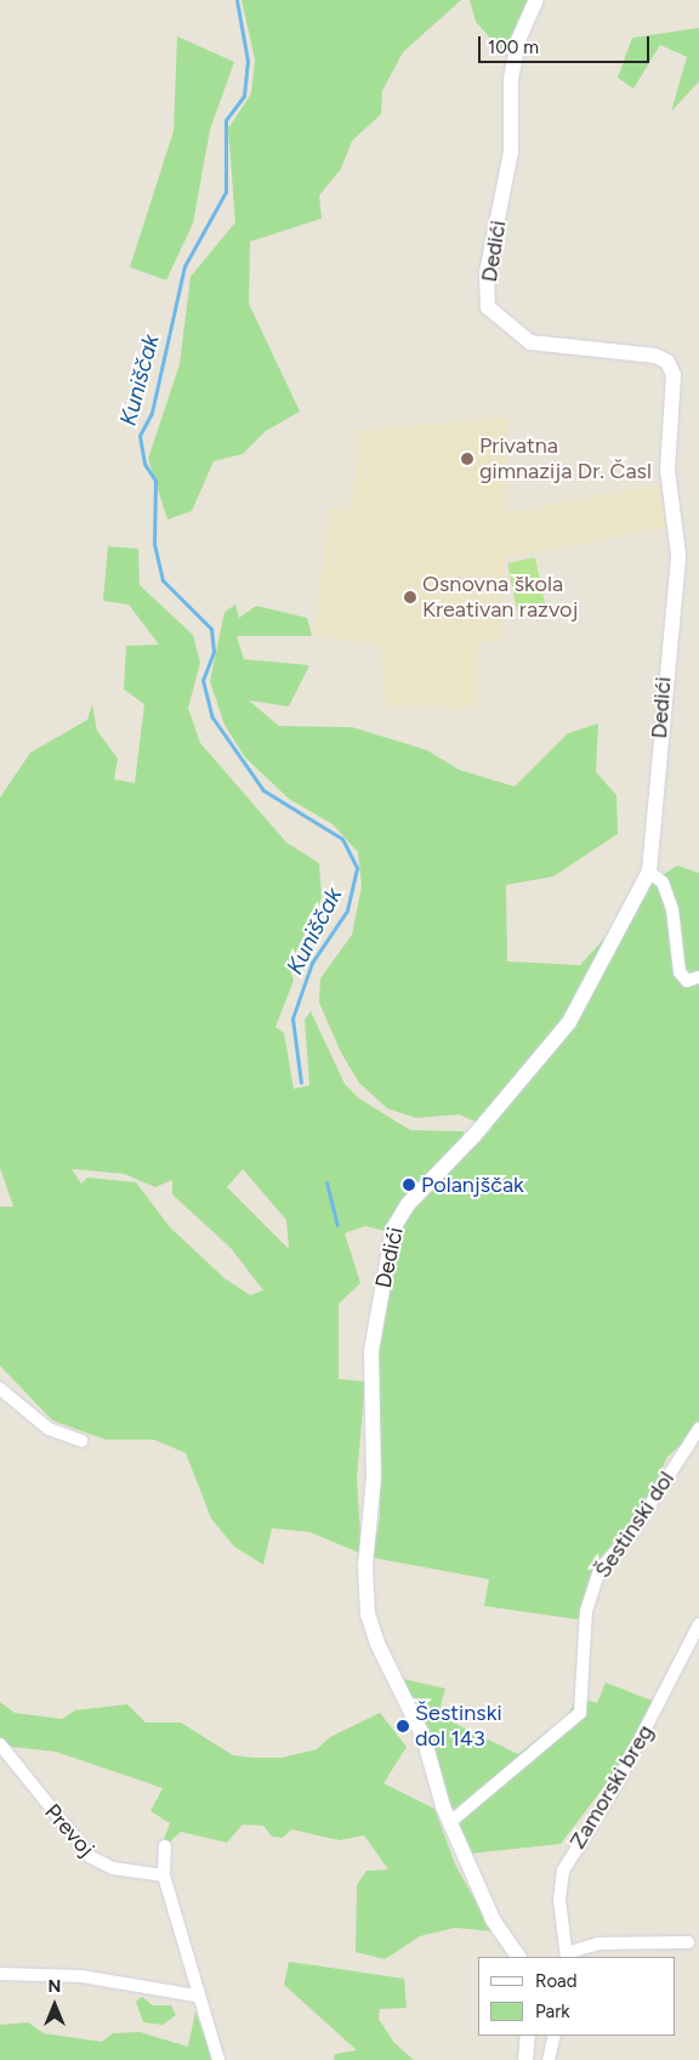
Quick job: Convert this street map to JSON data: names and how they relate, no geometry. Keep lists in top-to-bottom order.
{
  "streets": {
    "street": [
      "Dedići",
      "Šestinski dol",
      "Zamorski breg",
      "Prevoj"
    ]
  },
  "crossings": [
    ["Dedići", "Šestinski dol"]
  ],
  "water": ["Kuniščak"],
  "places": [
    "Privatna gimnazija Dr. Časl",
    "Osnovna škola Kreativan razvoj",
    "Polanjščak",
    "Šestinski dol 143"
  ],
  "legend": ["Road", "Park"],
  "scale_bar": "100 m",
  "north": "top"
}
